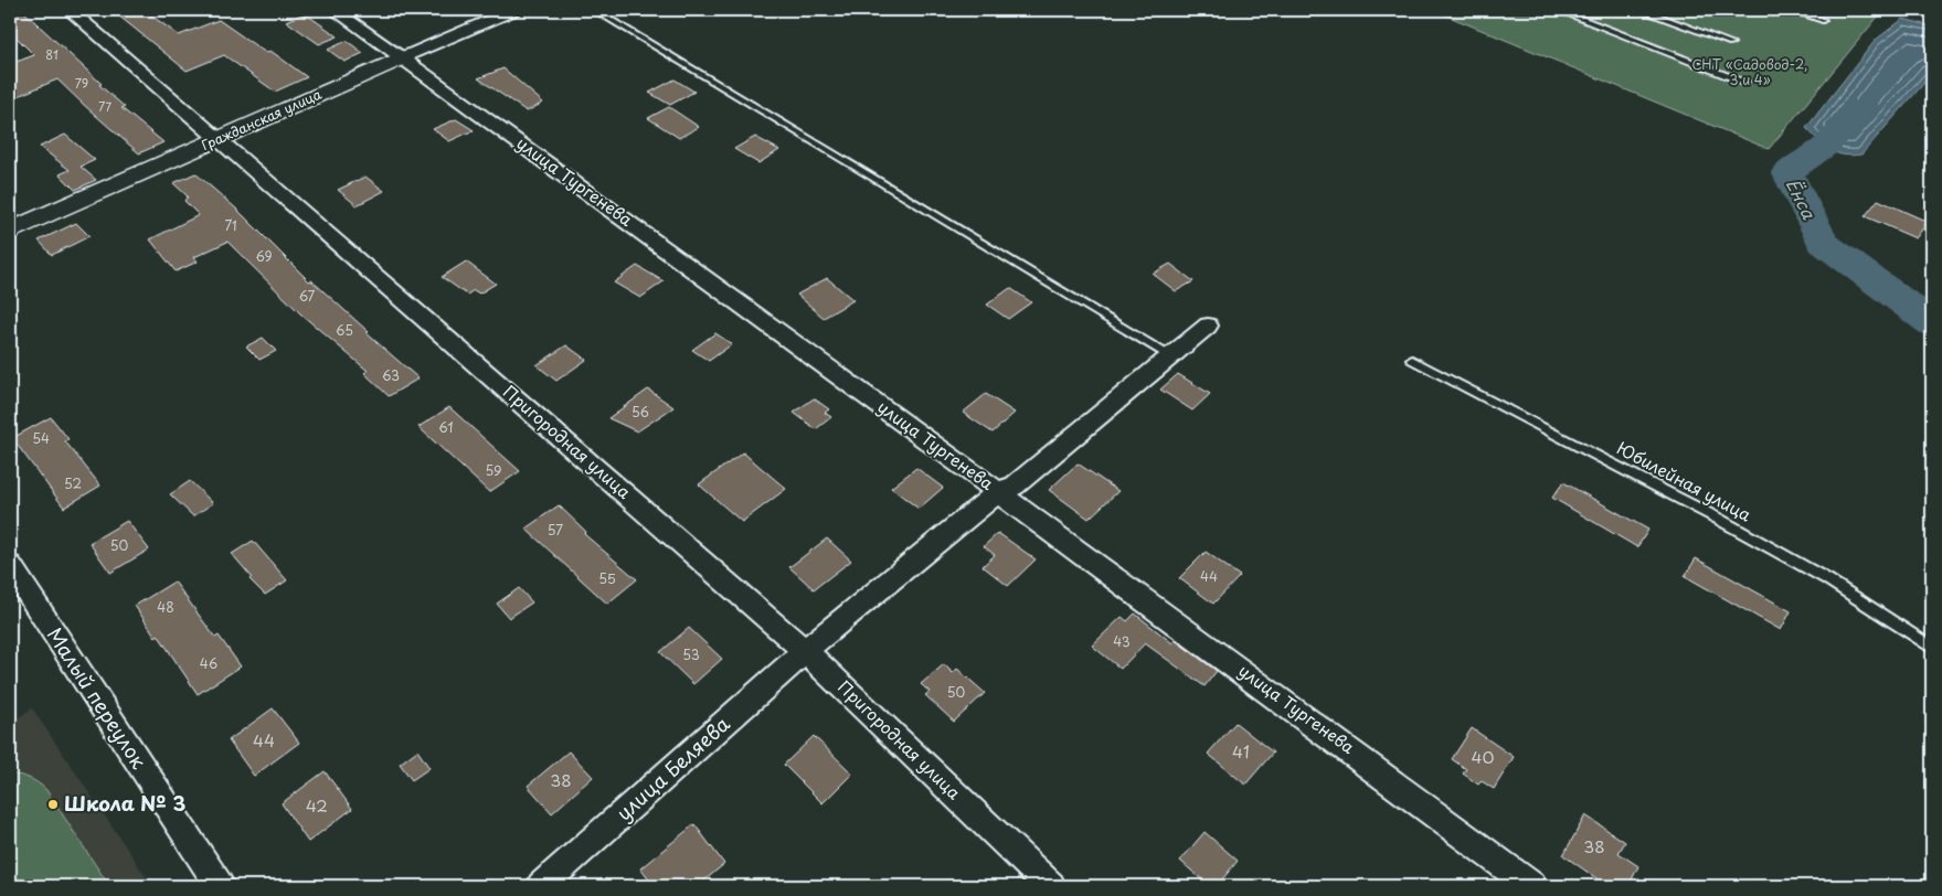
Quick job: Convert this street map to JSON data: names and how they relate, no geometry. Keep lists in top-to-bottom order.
{
  "streets": {
    "street": [
      "Гражданская улица",
      "улица Тургенева",
      "Пригородная улица",
      "Малый переулок",
      "улица Беляева"
    ],
    "lane": ["Юбилейная улица"]
  },
  "crossings": [
    ["Гражданская улица", "улица Тургенева"],
    ["Гражданская улица", "Пригородная улица"],
    ["улица Тургенева", "улица Беляева"],
    ["Пригородная улица", "улица Беляева"]
  ],
  "water": ["Ёнса"],
  "parks": ["СНТ «Садовод-2, 3 и 4»"],
  "places": ["Школа № 3"],
  "house_numbers": [
    "81",
    "79",
    "77",
    "71",
    "69",
    "67",
    "65",
    "63",
    "56",
    "61",
    "54",
    "59",
    "52",
    "57",
    "50",
    "44",
    "55",
    "48",
    "43",
    "53",
    "46",
    "50",
    "44",
    "41",
    "40",
    "38",
    "42",
    "38"
  ]
}
